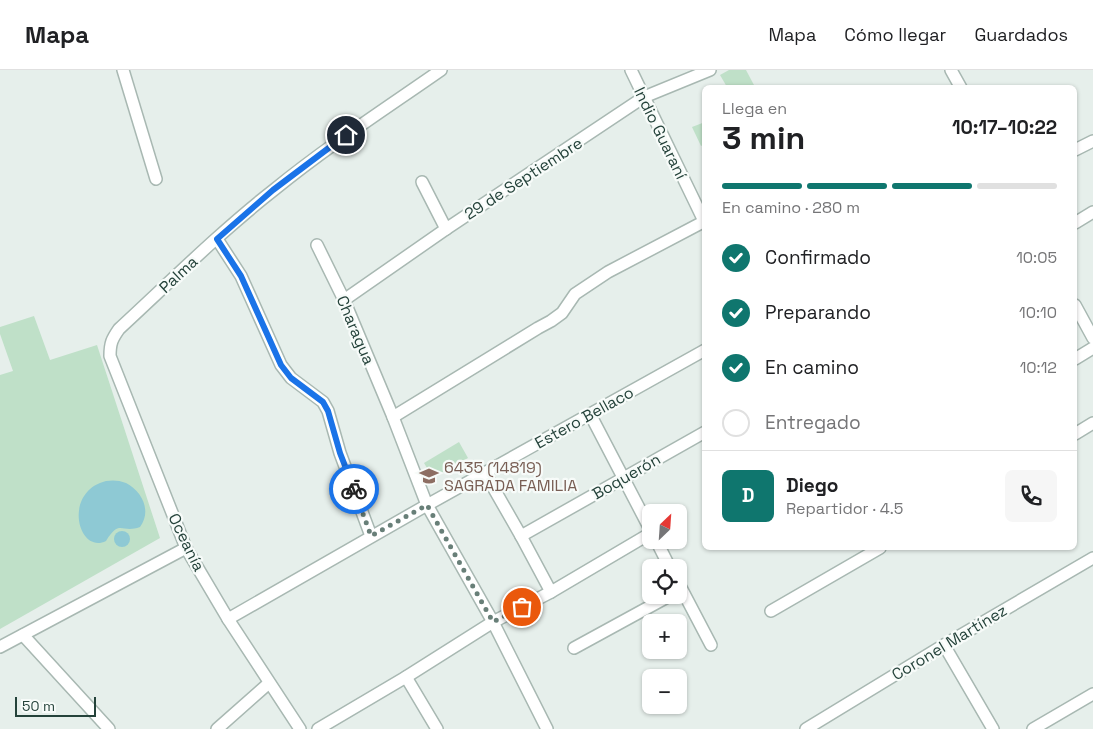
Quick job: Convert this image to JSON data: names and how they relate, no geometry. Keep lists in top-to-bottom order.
{
  "streets": {
    "street": [
      "Indio Guaraní",
      "29 de Septiembre",
      "Palma",
      "Charagua",
      "Estero Bellaco",
      "Boquerón",
      "Oceanía",
      "Coronel Martínez"
    ]
  },
  "crossings": [
    ["Indio Guaraní", "29 de Septiembre"],
    ["29 de Septiembre", "Charagua"],
    ["Palma", "Oceanía"],
    ["Charagua", "Estero Bellaco"],
    ["Estero Bellaco", "Oceanía"]
  ],
  "places": {
    "school or university": ["6435 (14819) SAGRADA FAMILIA"]
  },
  "scale_bar": "50 m",
  "north": "top right",
  "page": {
    "header": "Mapa",
    "nav": ["Mapa", "Cómo llegar", "Guardados"],
    "heading": ["3 min", "Llega en", "10:17–10:22"],
    "panel": ["Diego", "Repartidor · 4.5"],
    "bar": "En camino · 280 m",
    "list": [
      ["Confirmado", "10:05"],
      ["Preparando", "10:10"],
      ["En camino", "10:12"],
      "Entregado"
    ],
    "round": "D",
    "map_buttons": ["+", "−"],
    "scale": "50 m"
  }
}
